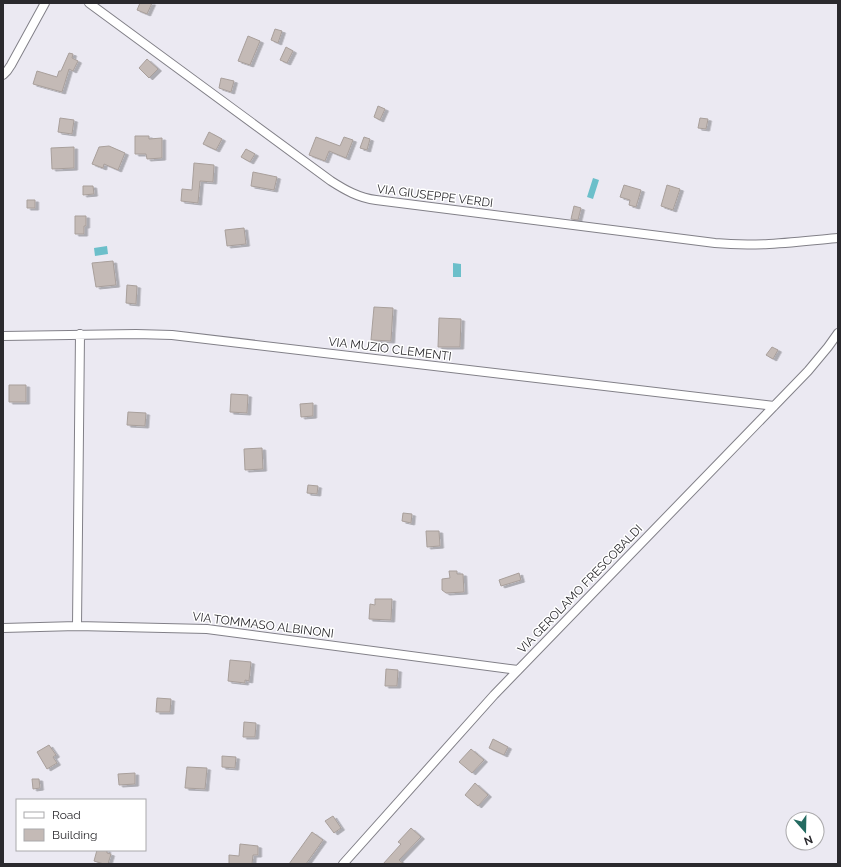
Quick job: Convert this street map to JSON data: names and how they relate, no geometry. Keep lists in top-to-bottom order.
{
  "streets": {
    "street": [
      "VIA GIUSEPPE VERDI",
      "VIA MUZIO CLEMENTI",
      "VIA GEROLAMO FRESCOBALDI",
      "VIA TOMMASO ALBINONI"
    ]
  },
  "crossings": [
    ["VIA MUZIO CLEMENTI", "VIA GEROLAMO FRESCOBALDI"],
    ["VIA GEROLAMO FRESCOBALDI", "VIA TOMMASO ALBINONI"]
  ],
  "legend": ["Road", "Building"],
  "north": "bottom"
}
